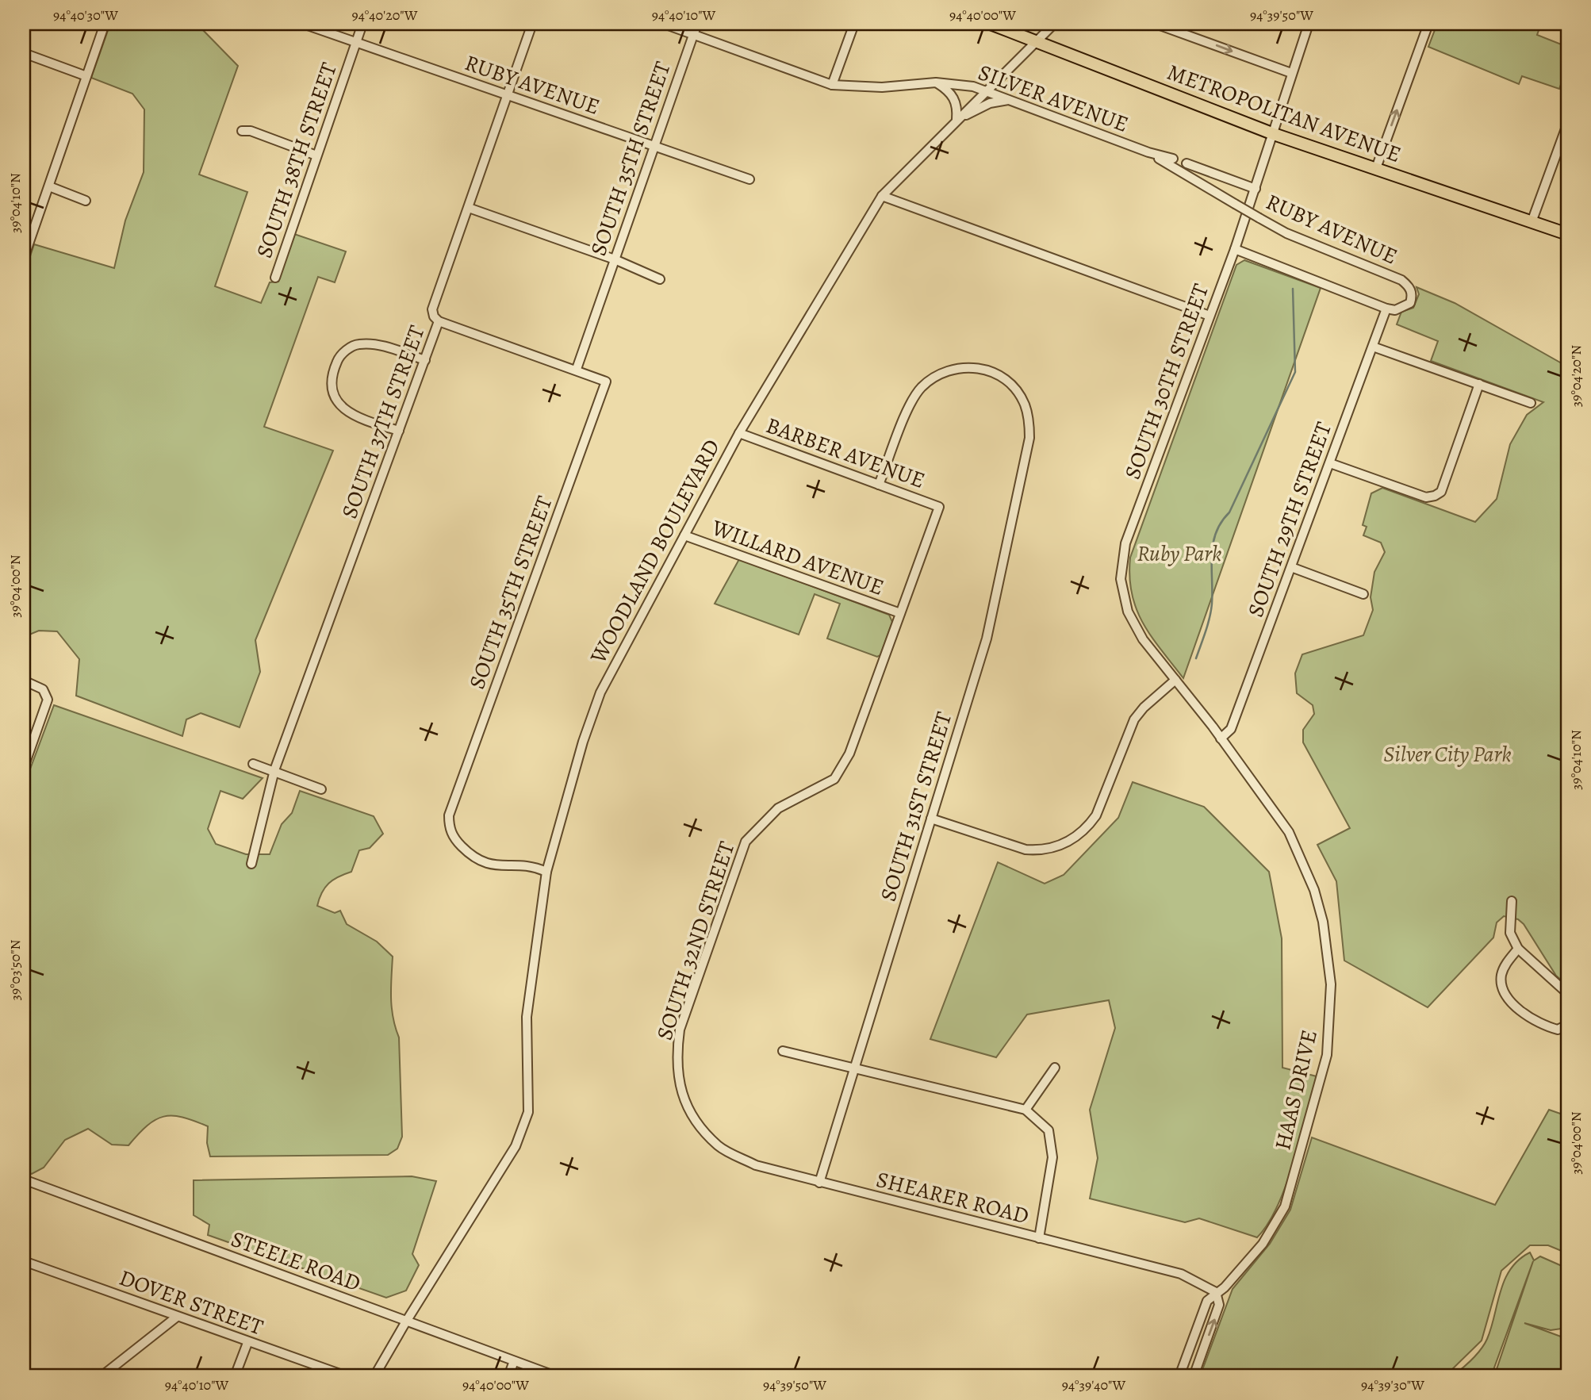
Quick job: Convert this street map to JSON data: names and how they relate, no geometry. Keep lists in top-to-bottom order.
{
  "streets": {
    "main road": ["METROPOLITAN AVENUE"],
    "street": [
      "RUBY AVENUE",
      "SILVER AVENUE",
      "SOUTH 35TH STREET",
      "SOUTH 38TH STREET",
      "SOUTH 30TH STREET",
      "SOUTH 37TH STREET",
      "BARBER AVENUE",
      "SOUTH 29TH STREET",
      "WOODLAND BOULEVARD",
      "WILLARD AVENUE",
      "SOUTH 31ST STREET",
      "SOUTH 32ND STREET",
      "HAAS DRIVE",
      "SHEARER ROAD",
      "STEELE ROAD",
      "DOVER STREET"
    ]
  },
  "crossings": [
    ["RUBY AVENUE", "SILVER AVENUE"],
    ["RUBY AVENUE", "SOUTH 35TH STREET"],
    ["RUBY AVENUE", "SOUTH 38TH STREET"],
    ["RUBY AVENUE", "SOUTH 37TH STREET"],
    ["RUBY AVENUE", "SOUTH 29TH STREET"],
    ["SILVER AVENUE", "SOUTH 35TH STREET"],
    ["SILVER AVENUE", "WOODLAND BOULEVARD"],
    ["METROPOLITAN AVENUE", "SOUTH 30TH STREET"],
    ["METROPOLITAN AVENUE", "WOODLAND BOULEVARD"],
    ["SOUTH 35TH STREET", "WOODLAND BOULEVARD"],
    ["SOUTH 30TH STREET", "HAAS DRIVE"],
    ["BARBER AVENUE", "WOODLAND BOULEVARD"],
    ["BARBER AVENUE", "SOUTH 31ST STREET"],
    ["BARBER AVENUE", "SOUTH 32ND STREET"],
    ["SOUTH 29TH STREET", "HAAS DRIVE"],
    ["WOODLAND BOULEVARD", "WILLARD AVENUE"],
    ["WOODLAND BOULEVARD", "STEELE ROAD"],
    ["WILLARD AVENUE", "SOUTH 32ND STREET"],
    ["SOUTH 31ST STREET", "SHEARER ROAD"],
    ["SOUTH 32ND STREET", "SHEARER ROAD"],
    ["HAAS DRIVE", "SHEARER ROAD"]
  ],
  "parks": ["Ruby Park", "Silver City Park"],
  "coordinates": [
    "94°40'30\"W",
    "94°40'20\"W",
    "94°40'10\"W",
    "94°40'00\"W",
    "94°39'50\"W",
    "39°04'10\"N",
    "39°04'20\"N",
    "39°04'00\"N",
    "39°03'50\"N",
    "94°39'40\"W",
    "94°39'30\"W"
  ]
}
